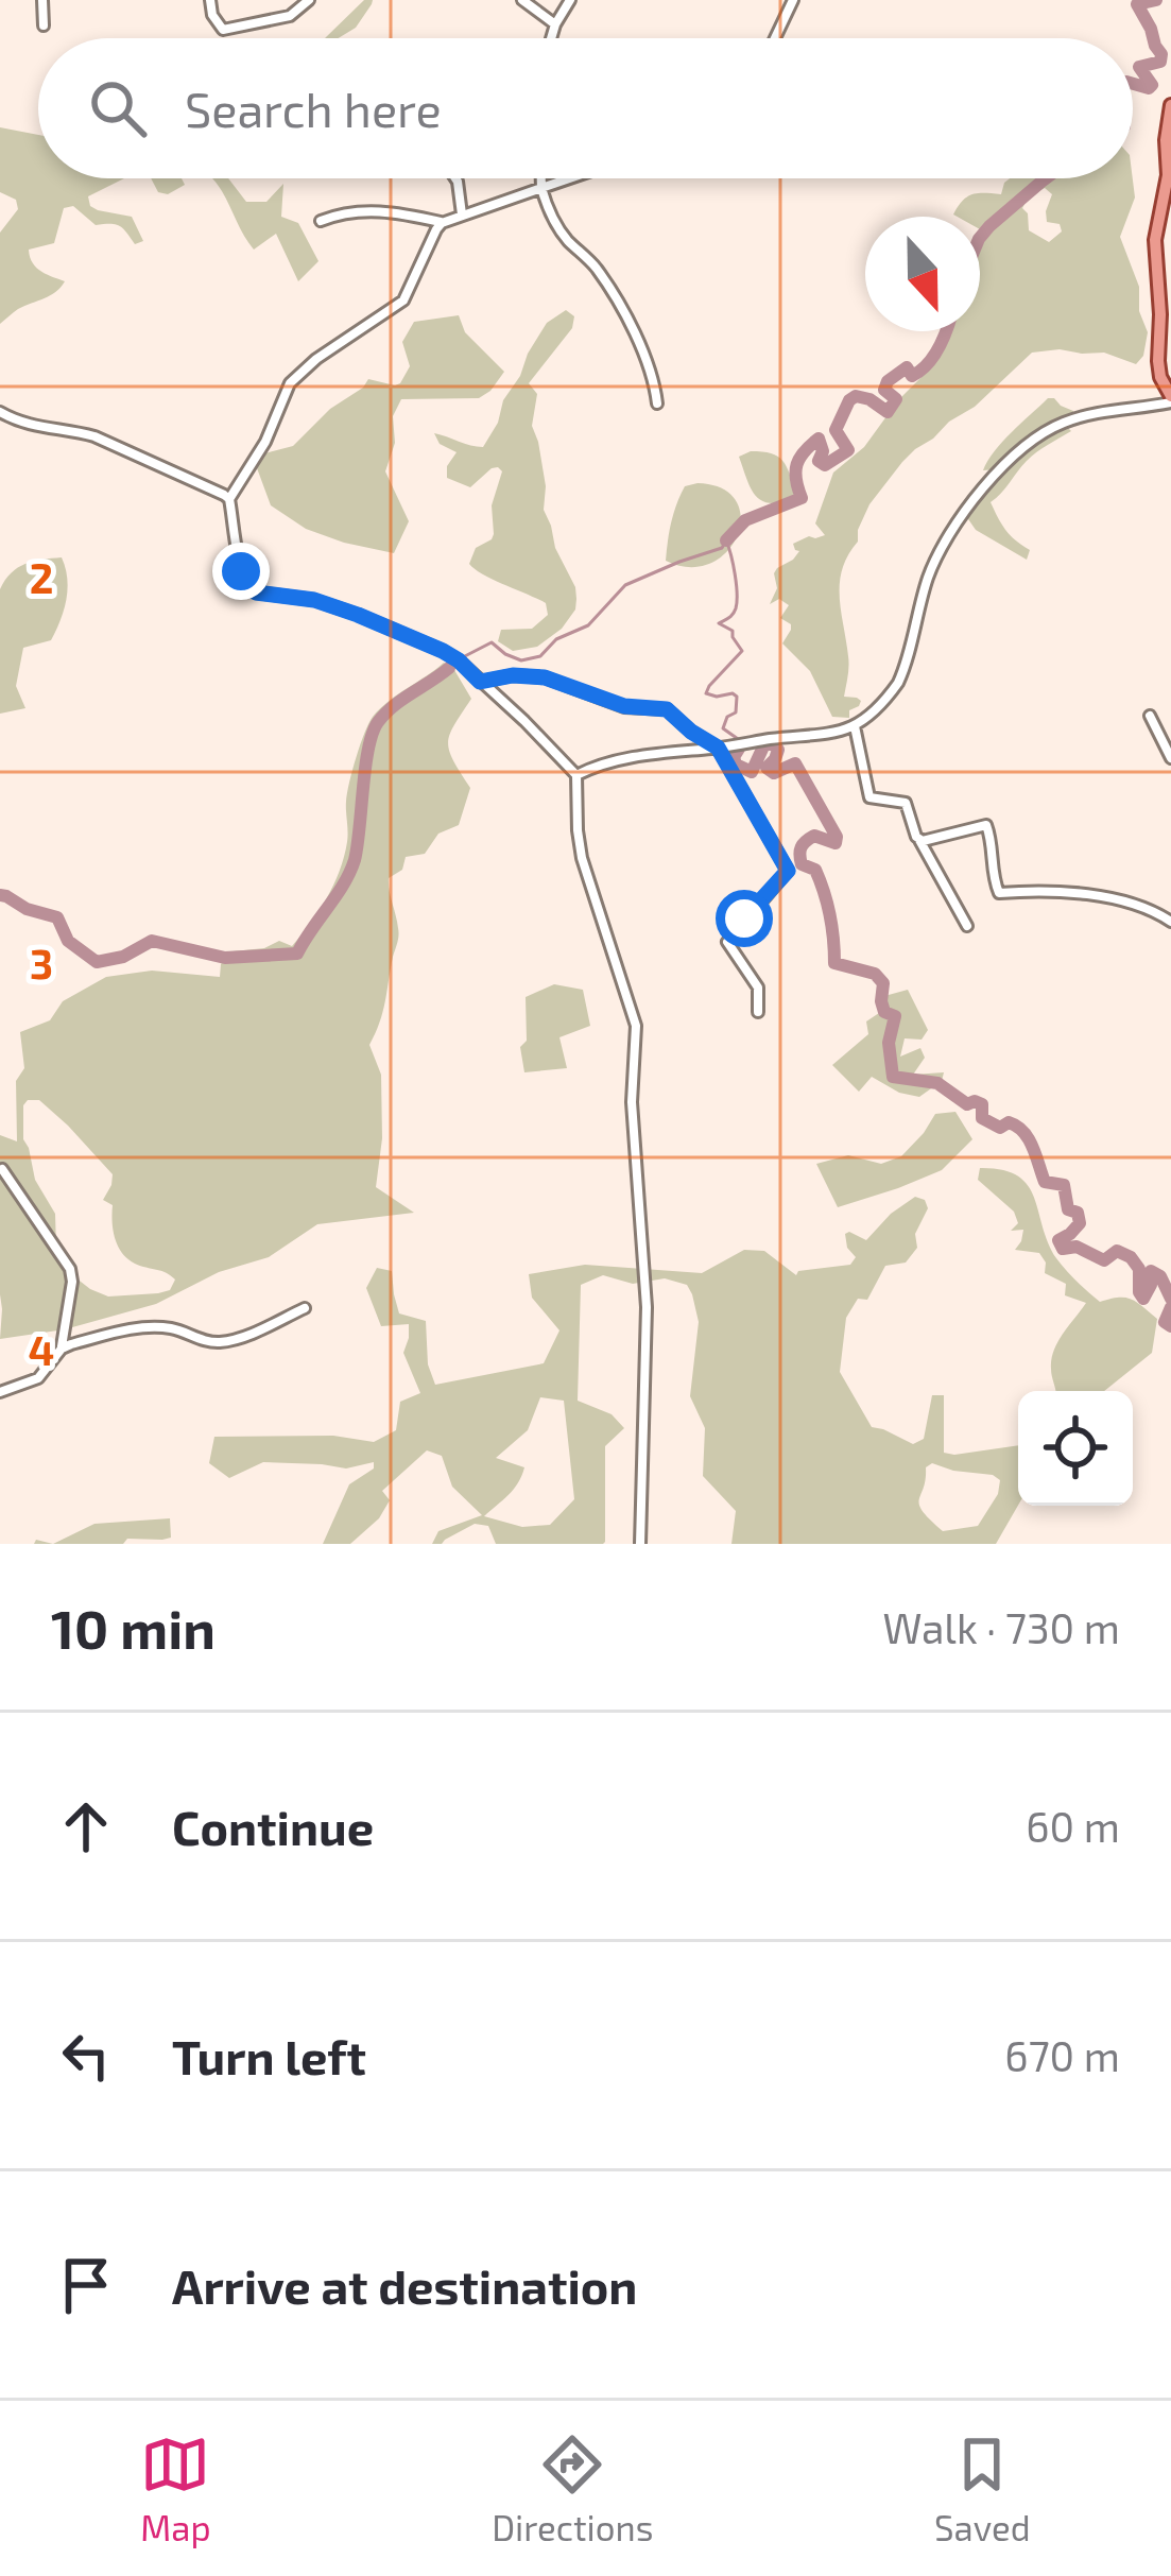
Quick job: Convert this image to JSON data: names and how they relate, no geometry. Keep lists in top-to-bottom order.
{
  "north": "bottom",
  "page": {
    "search": "Search here",
    "heading": ["10 min", "Walk · 730 m"],
    "list": [
      ["Continue", "60 m"],
      ["Turn left", "670 m"],
      "Arrive at destination"
    ],
    "nav": ["Map", "Directions", "Saved"]
  },
  "grid": {
    "rows": ["2", "3", "4"]
  }
}
